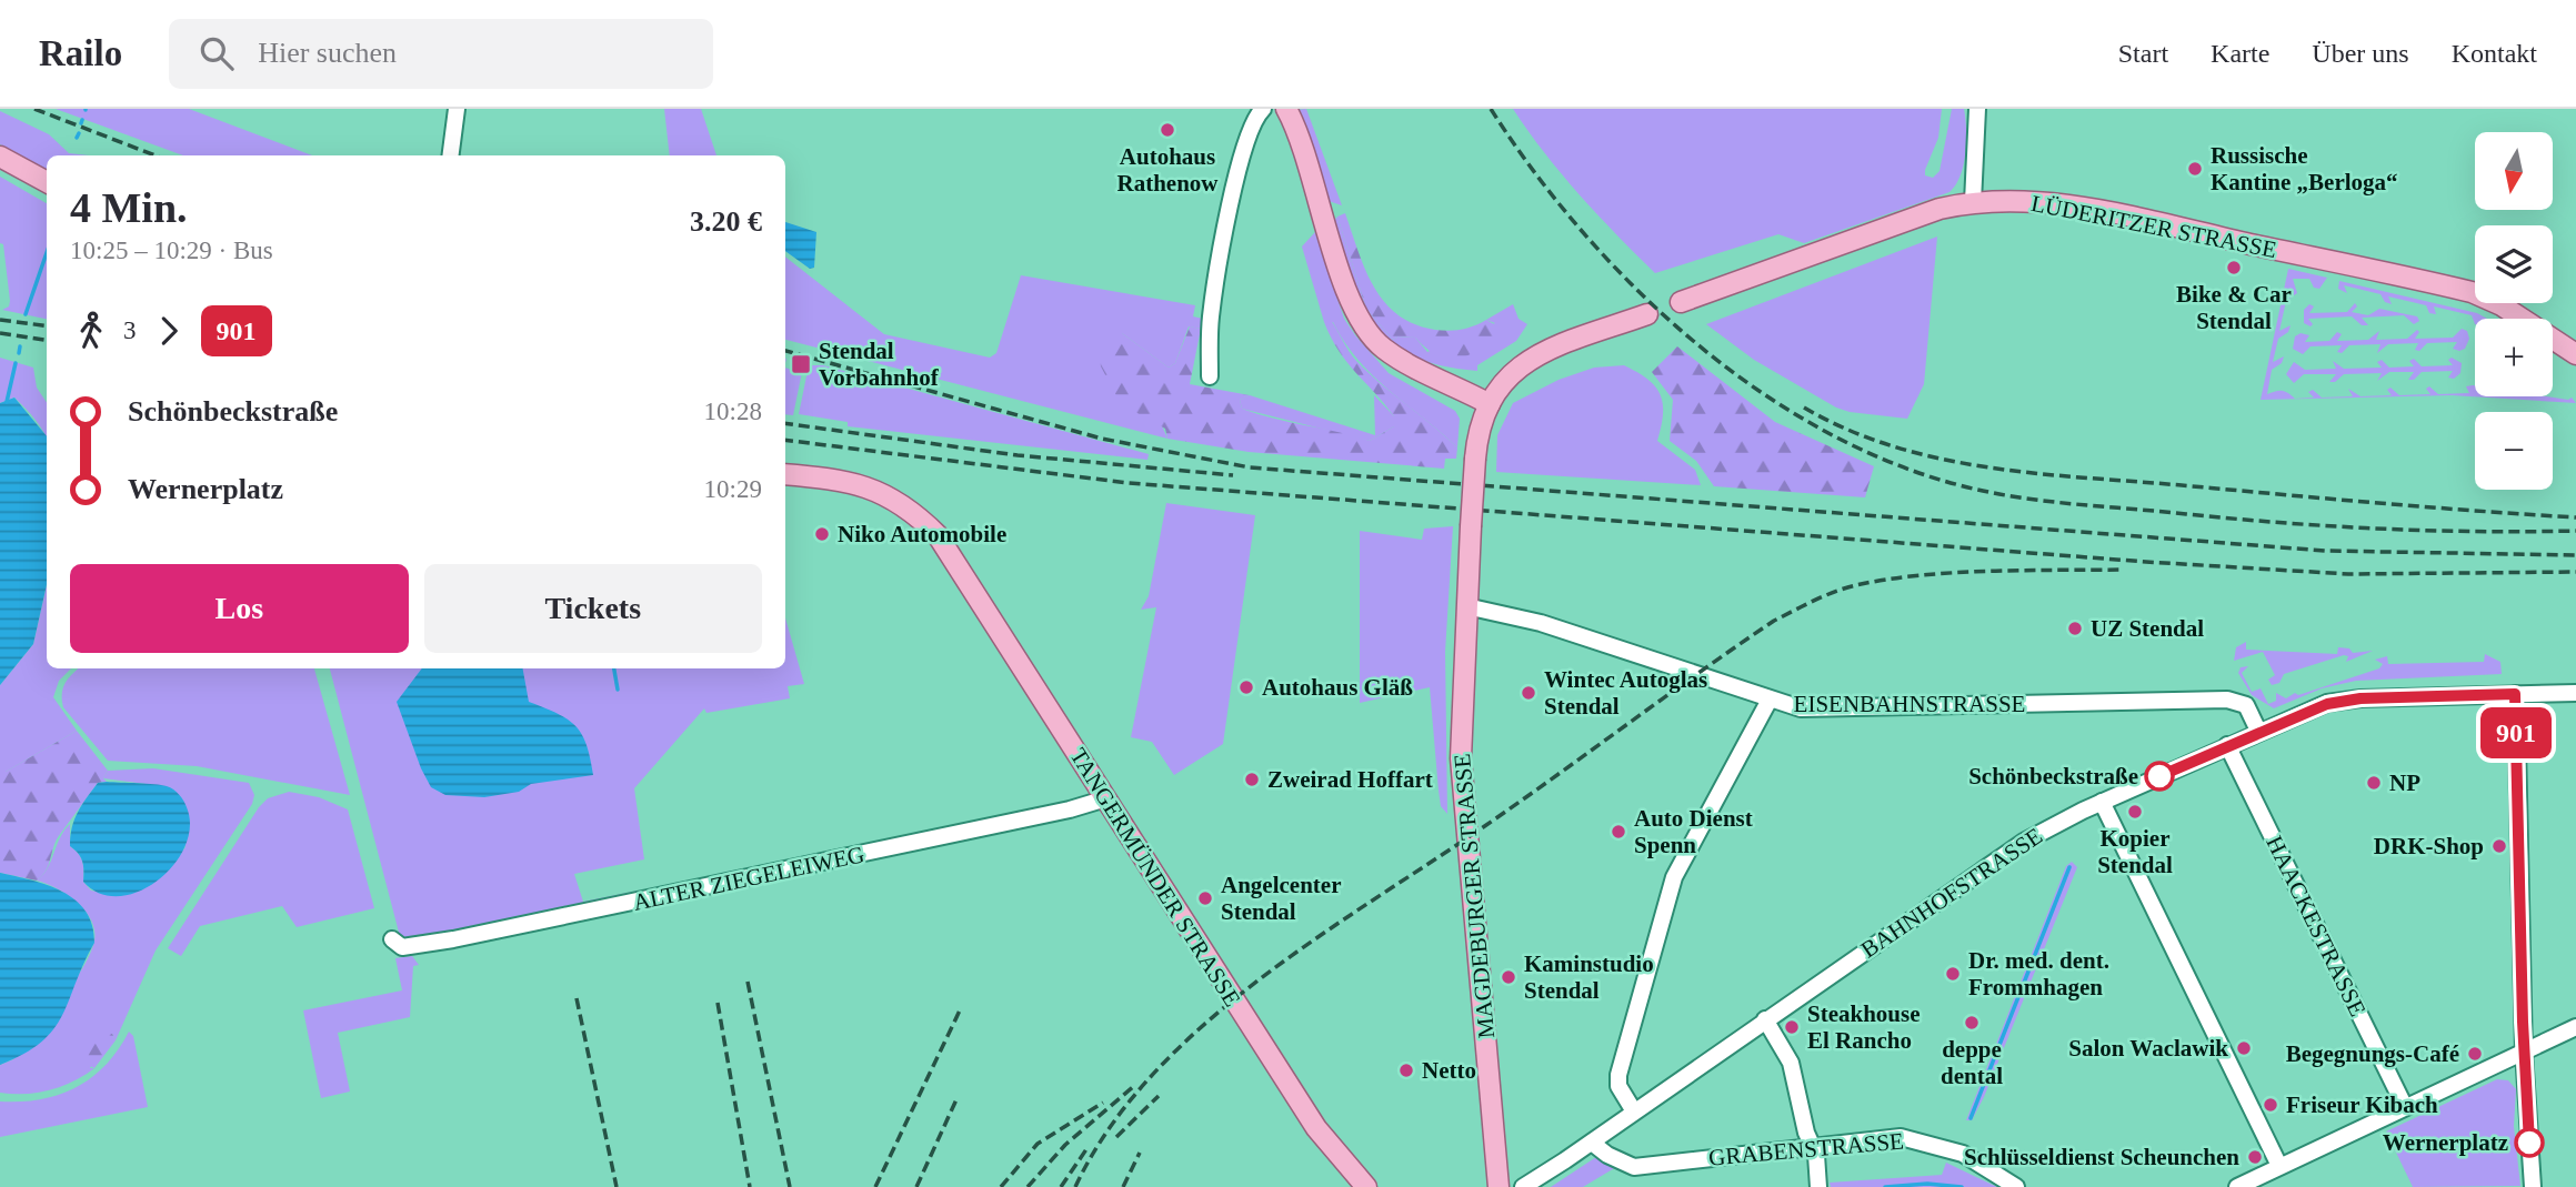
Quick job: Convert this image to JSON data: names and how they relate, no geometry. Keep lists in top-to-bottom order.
{
  "streets": {
    "main road": ["LÜDERITZER STRASSE", "TANGERMÜNDER STRASSE", "MAGDEBURGER STRASSE"],
    "street": [
      "EISENBAHNSTRASSE",
      "ALTER ZIEGELEIWEG",
      "BAHNHOFSTRASSE",
      "HAACKESTRASSE",
      "GRABENSTRASSE"
    ]
  },
  "crossings": [
    ["EISENBAHNSTRASSE", "BAHNHOFSTRASSE"],
    ["EISENBAHNSTRASSE", "MAGDEBURGER STRASSE"],
    ["TANGERMÜNDER STRASSE", "ALTER ZIEGELEIWEG"],
    ["BAHNHOFSTRASSE", "HAACKESTRASSE"],
    ["BAHNHOFSTRASSE", "GRABENSTRASSE"]
  ],
  "places": {
    "other": [
      "Autohaus Rathenow",
      "Russische Kantine „Berloga“",
      "Bike & Car Stendal",
      "Niko Automobile",
      "UZ Stendal",
      "Autohaus Gläß",
      "Wintec Autoglas Stendal",
      "Schönbeckstraße",
      "Zweirad Hoffart",
      "NP",
      "Kopier Stendal",
      "Auto Dienst Spenn",
      "DRK-Shop",
      "Angelcenter Stendal",
      "Dr. med. dent. Frommhagen",
      "Kaminstudio Stendal",
      "deppe dental",
      "Steakhouse El Rancho",
      "Salon Waclawik",
      "Begegnungs-Café",
      "Netto",
      "Friseur Kibach",
      "Wernerplatz",
      "Schlüsseldienst Scheunchen"
    ],
    "transit": ["Stendal Vorbahnhof"]
  },
  "lines": ["bus line 901"],
  "north": "bottom",
  "page": {
    "header": "Railo",
    "search": "Hier suchen",
    "nav": [
      "Start",
      "Karte",
      "Über uns",
      "Kontakt"
    ],
    "on_map": "901",
    "map_buttons": ["+", "−"],
    "heading": ["4 Min.", "10:25 – 10:29 · Bus", "3.20 €"],
    "legs": ["3", "901"],
    "list": [
      {
        "name": "Schönbeckstraße",
        "value": "10:28"
      },
      {
        "name": "Wernerplatz",
        "value": "10:29"
      }
    ],
    "buttons": ["Los", "Tickets"]
  }
}
